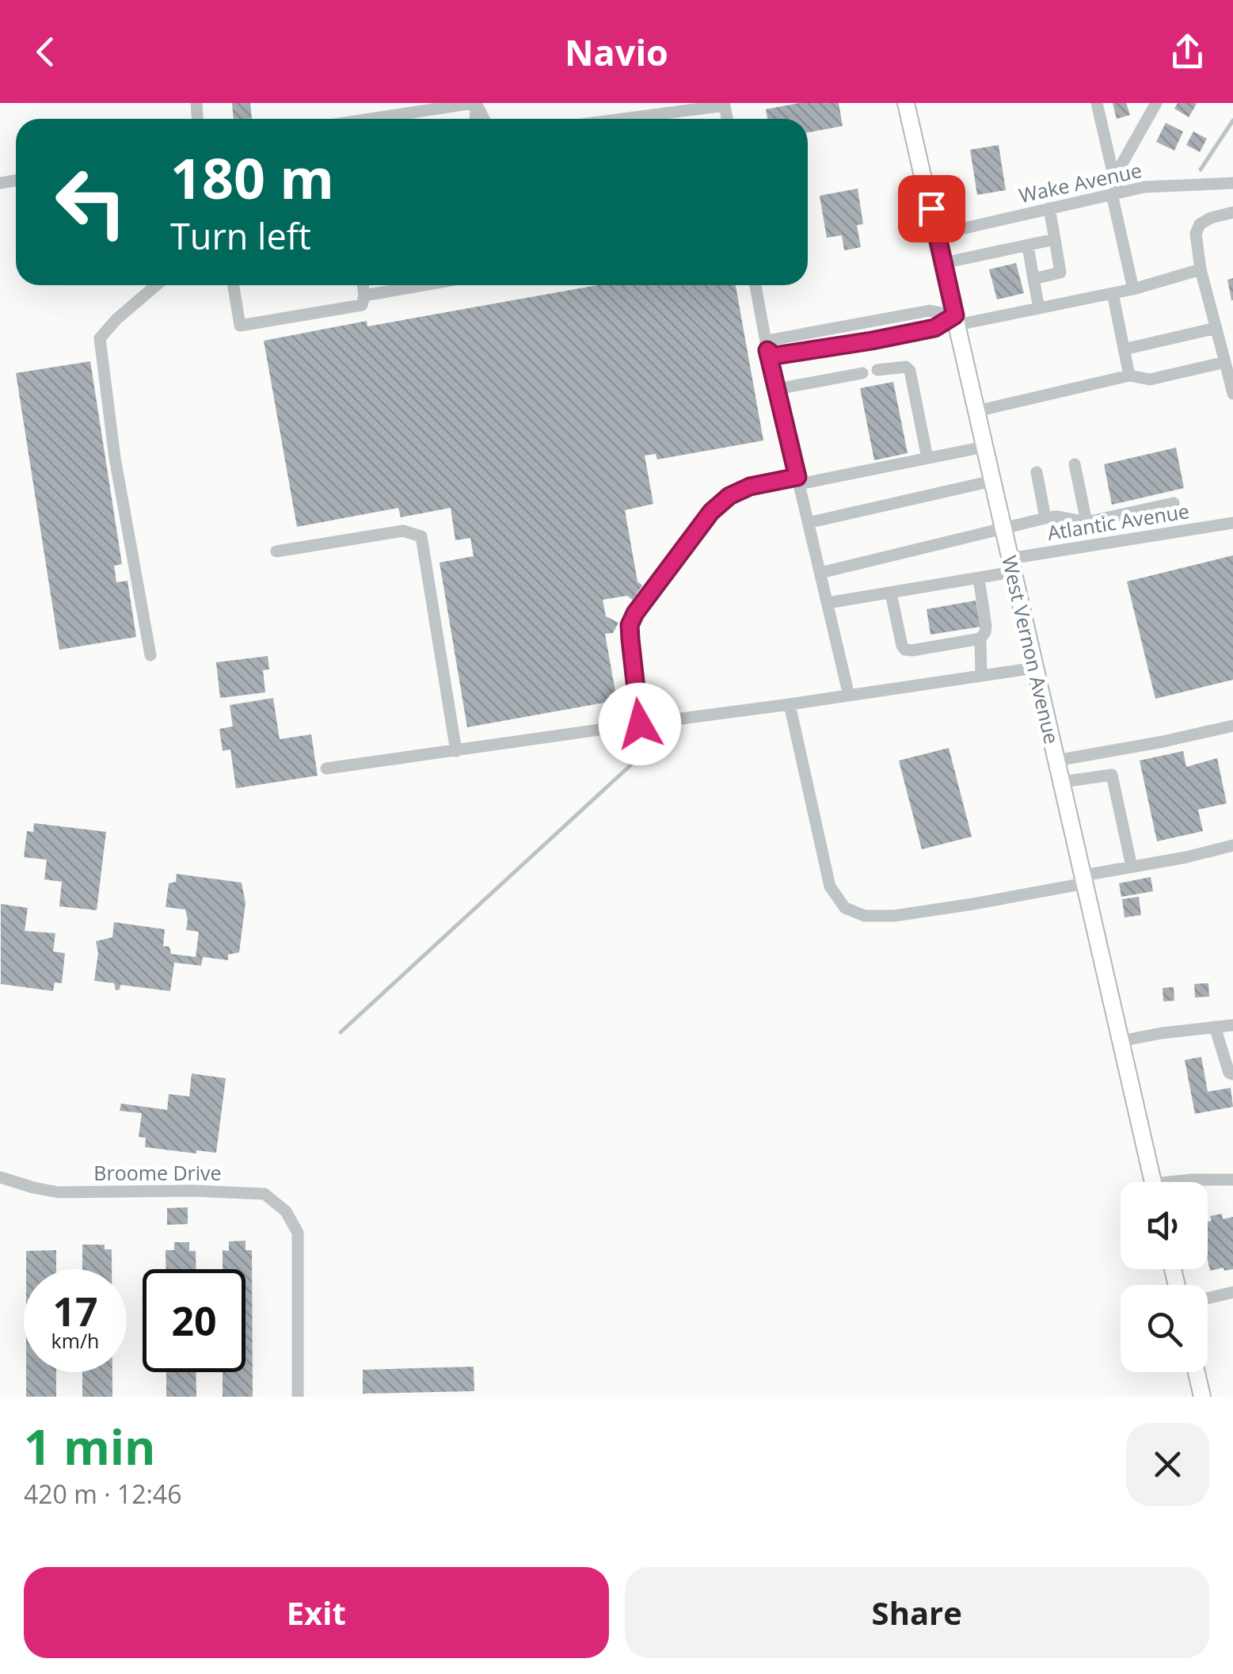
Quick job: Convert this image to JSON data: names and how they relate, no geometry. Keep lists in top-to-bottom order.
{
  "streets": {
    "main road": ["West Vernon Avenue"],
    "street": ["Wake Avenue", "Atlantic Avenue", "Broome Drive"]
  },
  "crossings": [
    ["Wake Avenue", "West Vernon Avenue"],
    ["Atlantic Avenue", "West Vernon Avenue"]
  ],
  "page": {
    "header": "Navio",
    "turn": ["180 m", "Turn left"],
    "speed": "17 km/h",
    "limit": "20",
    "heading": ["1 min", "420 m · 12:46"],
    "buttons": ["Exit", "Share"]
  }
}
